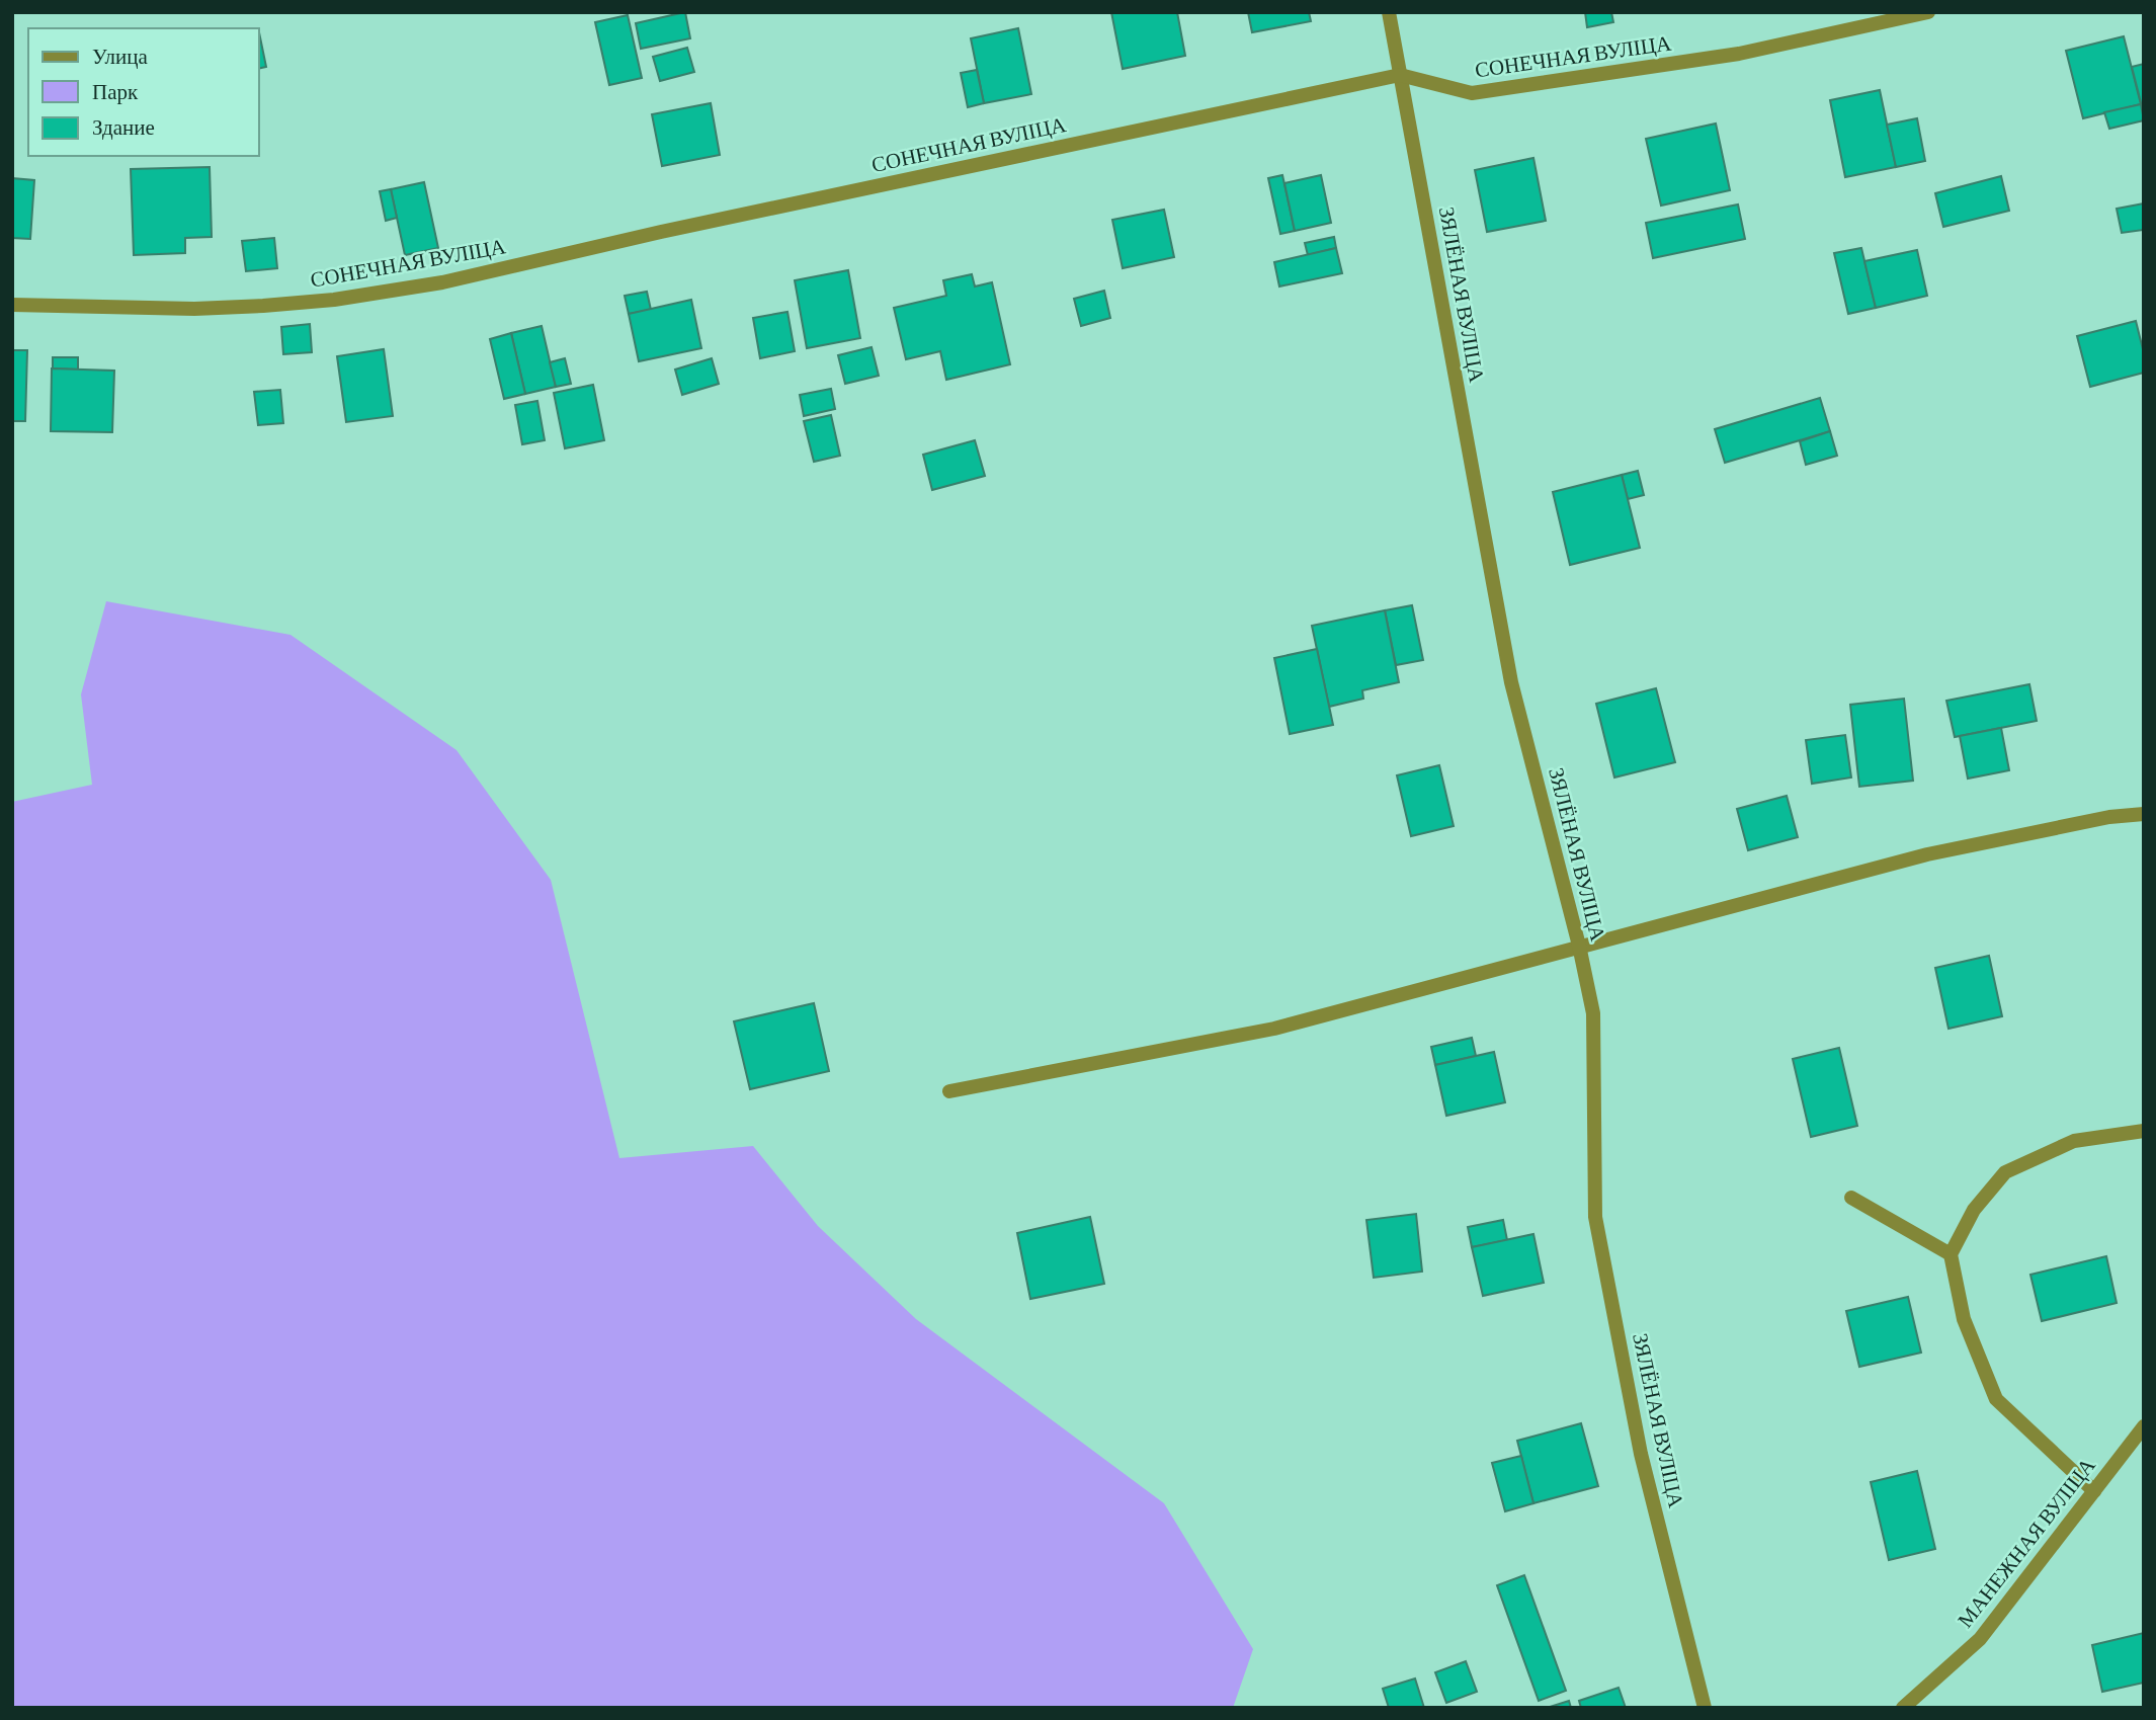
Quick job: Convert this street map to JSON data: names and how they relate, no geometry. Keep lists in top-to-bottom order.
{
  "streets": {
    "street": ["СОНЕЧНАЯ ВУЛІЦА", "ЗЯЛЁНАЯ ВУЛІЦА", "МАНЕЖНАЯ ВУЛІЦА"]
  },
  "crossings": [
    ["СОНЕЧНАЯ ВУЛІЦА", "ЗЯЛЁНАЯ ВУЛІЦА"]
  ],
  "legend": ["Улица", "Парк", "Здание"]
}
